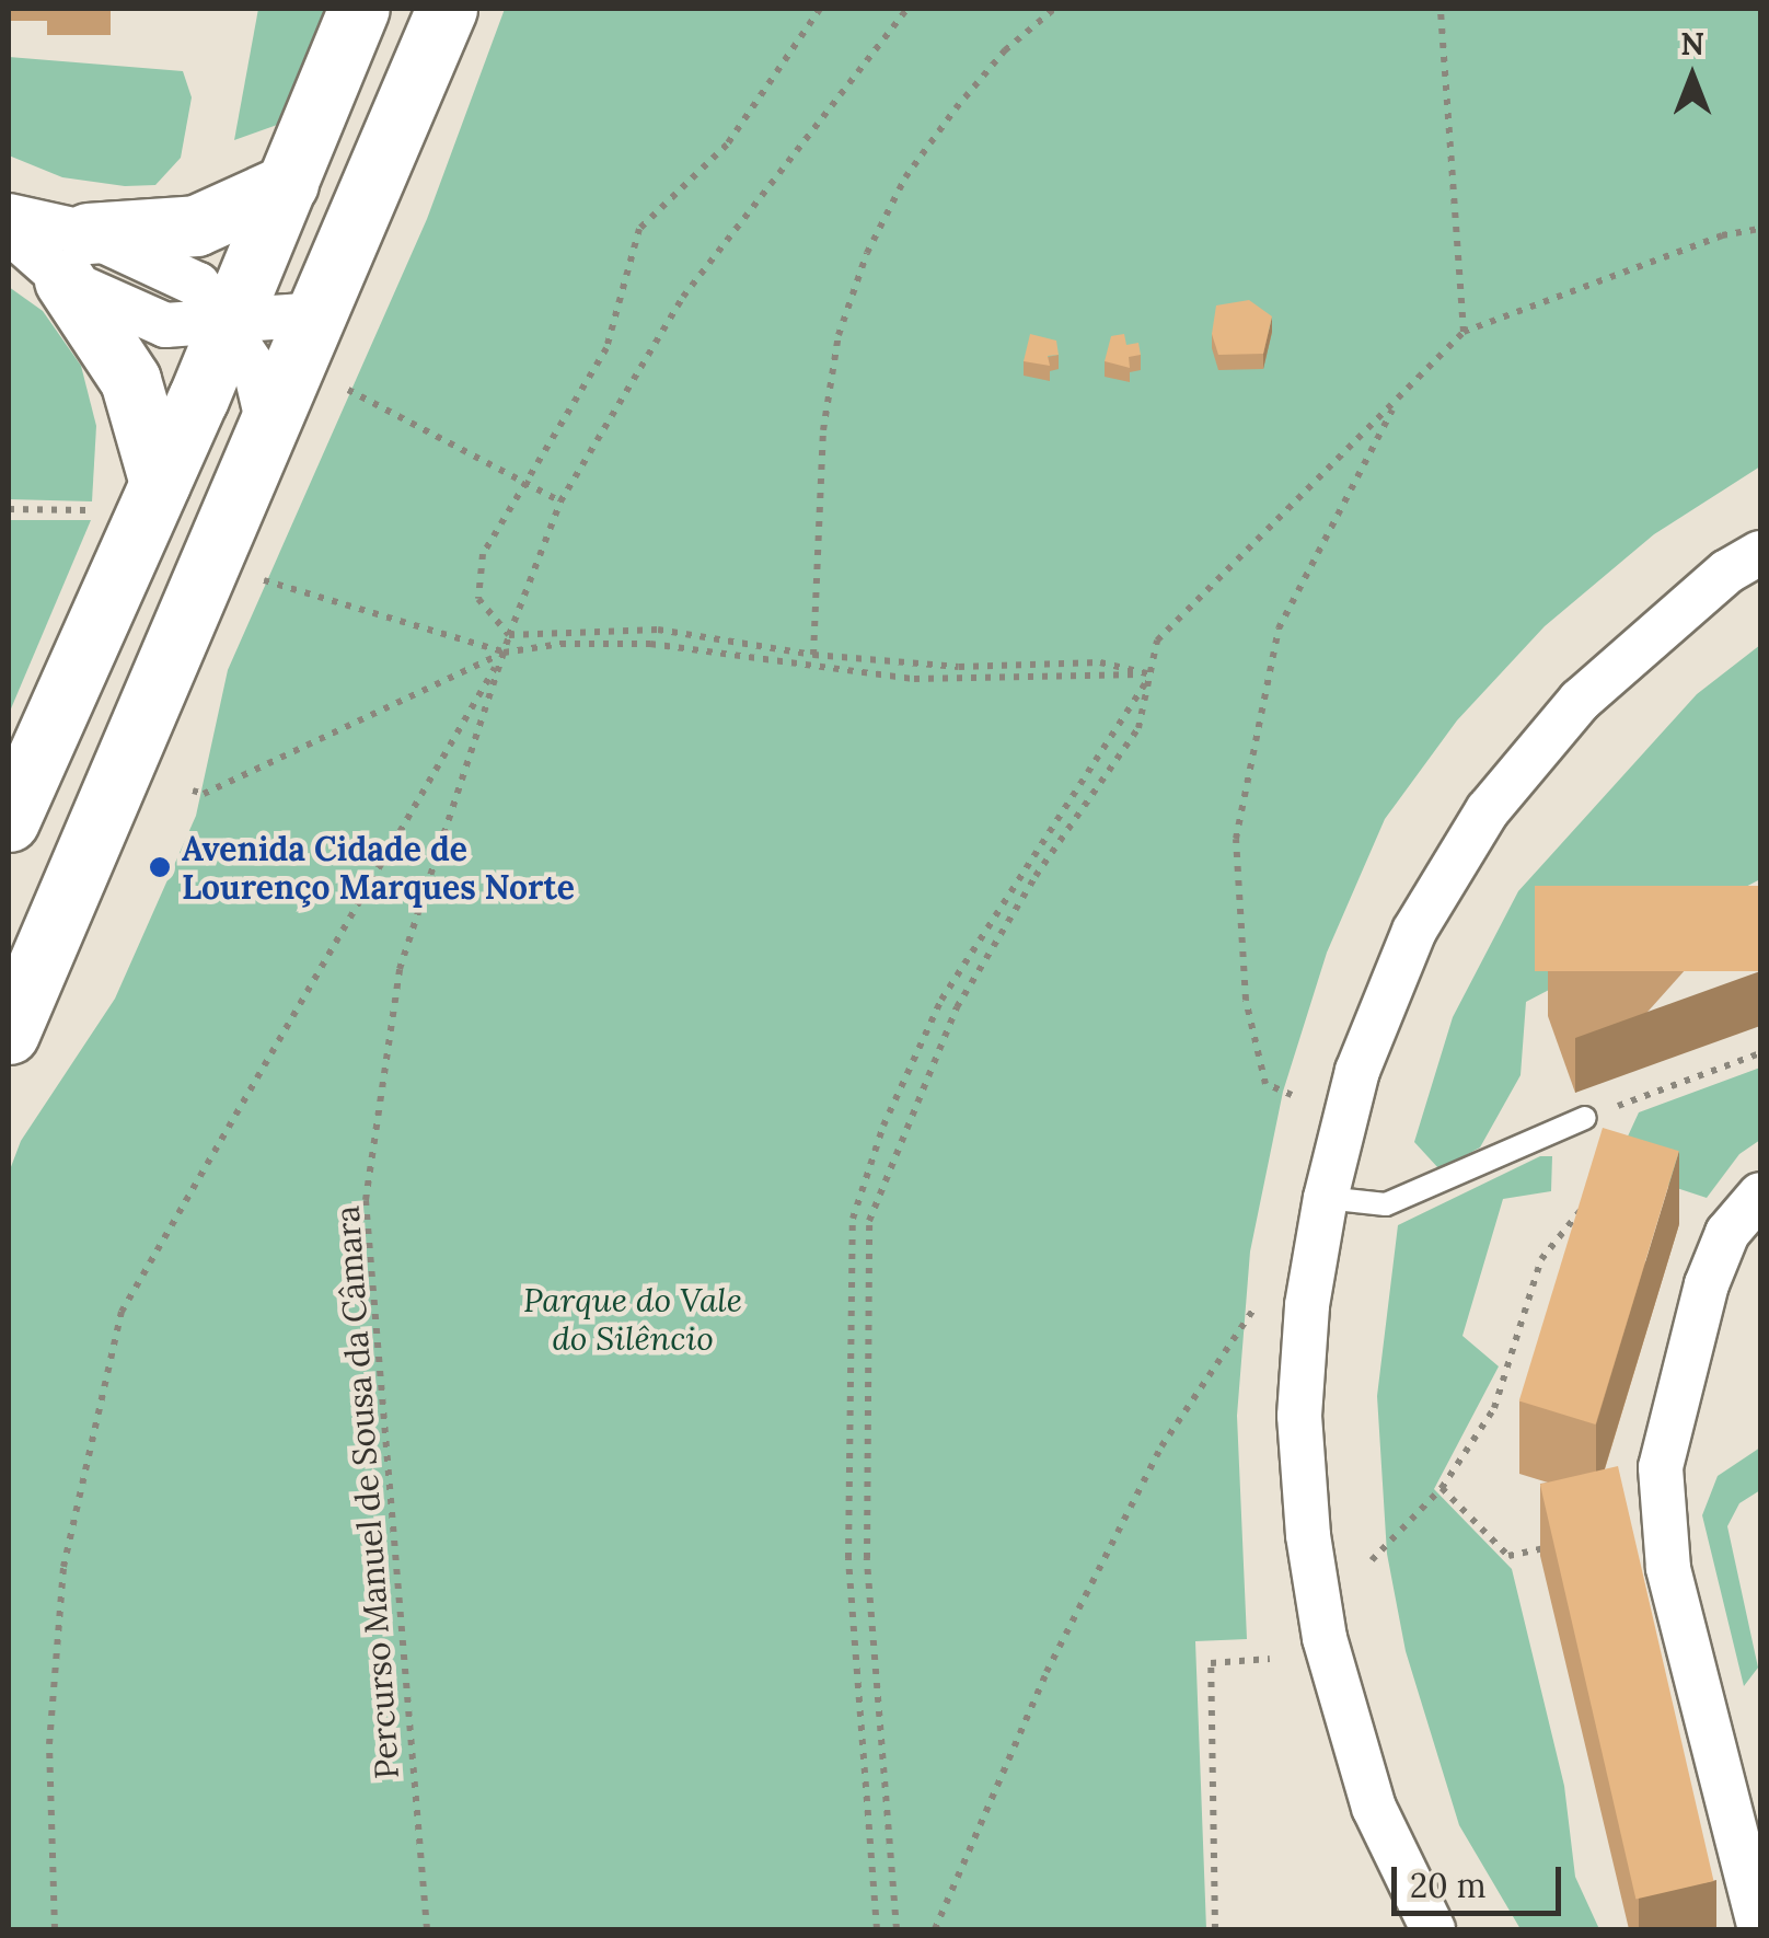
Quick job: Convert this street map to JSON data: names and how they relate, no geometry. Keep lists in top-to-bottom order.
{
  "streets": {
    "path": ["Percurso Manuel de Sousa da Câmara"]
  },
  "parks": ["Parque do Vale do Silêncio"],
  "places": ["Avenida Cidade de Lourenço Marques Norte"],
  "scale_bar": "20 m",
  "north": "top"
}
